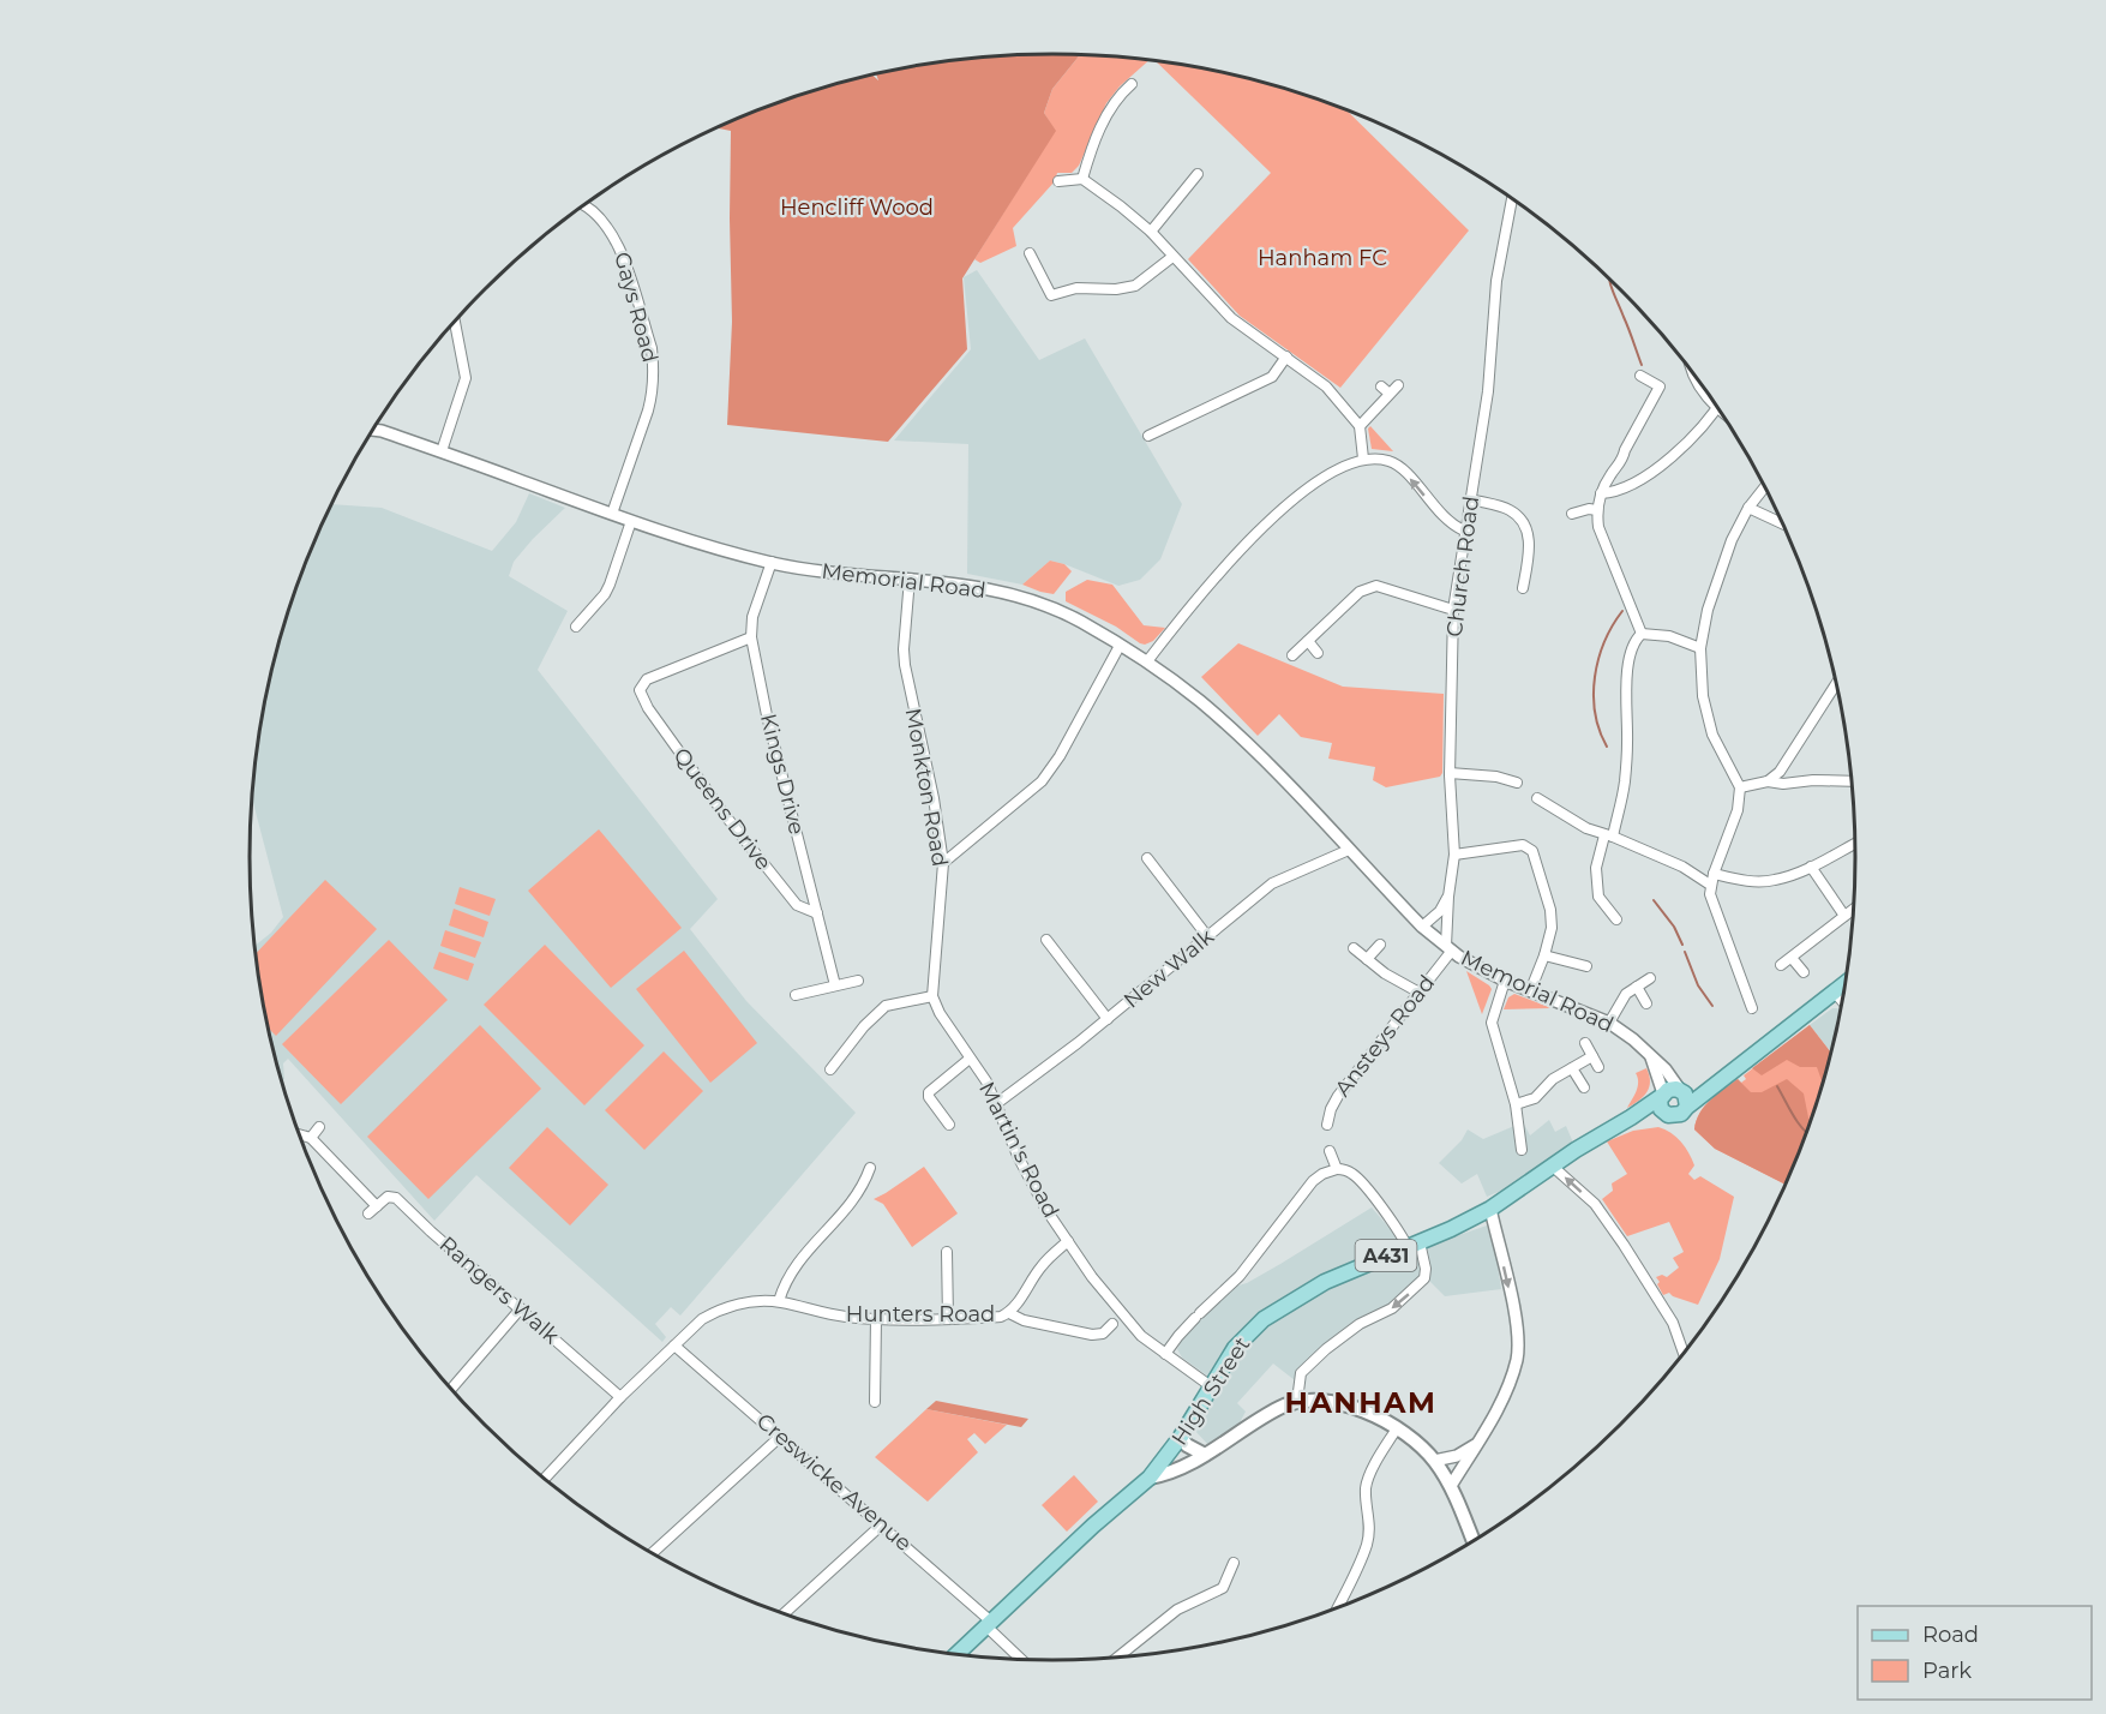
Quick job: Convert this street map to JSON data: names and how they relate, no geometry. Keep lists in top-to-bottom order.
{
  "streets": {
    "main road": ["A431", "High Street"],
    "street": [
      "Gays Road",
      "Church Road",
      "Memorial Road",
      "Kings Drive",
      "Monkton Road",
      "Queens Drive",
      "New Walk",
      "Ansteys Road",
      "Martin's Road",
      "Rangers Walk",
      "Hunters Road",
      "Creswicke Avenue"
    ]
  },
  "crossings": [
    ["Gays Road", "Memorial Road"],
    ["Church Road", "Memorial Road"],
    ["Church Road", "Ansteys Road"],
    ["Memorial Road", "Kings Drive"],
    ["Memorial Road", "Monkton Road"],
    ["Memorial Road", "New Walk"],
    ["Memorial Road", "Ansteys Road"],
    ["Memorial Road", "A431"],
    ["Memorial Road", "High Street"],
    ["Kings Drive", "Queens Drive"],
    ["Monkton Road", "Martin's Road"],
    ["New Walk", "Martin's Road"],
    ["Martin's Road", "Hunters Road"],
    ["Martin's Road", "High Street"],
    ["A431", "High Street"],
    ["Rangers Walk", "Hunters Road"],
    ["Hunters Road", "Creswicke Avenue"],
    ["High Street", "Creswicke Avenue"]
  ],
  "districts": ["HANHAM"],
  "parks": ["Hencliff Wood", "Hanham FC"],
  "legend": ["Road", "Park"]
}
